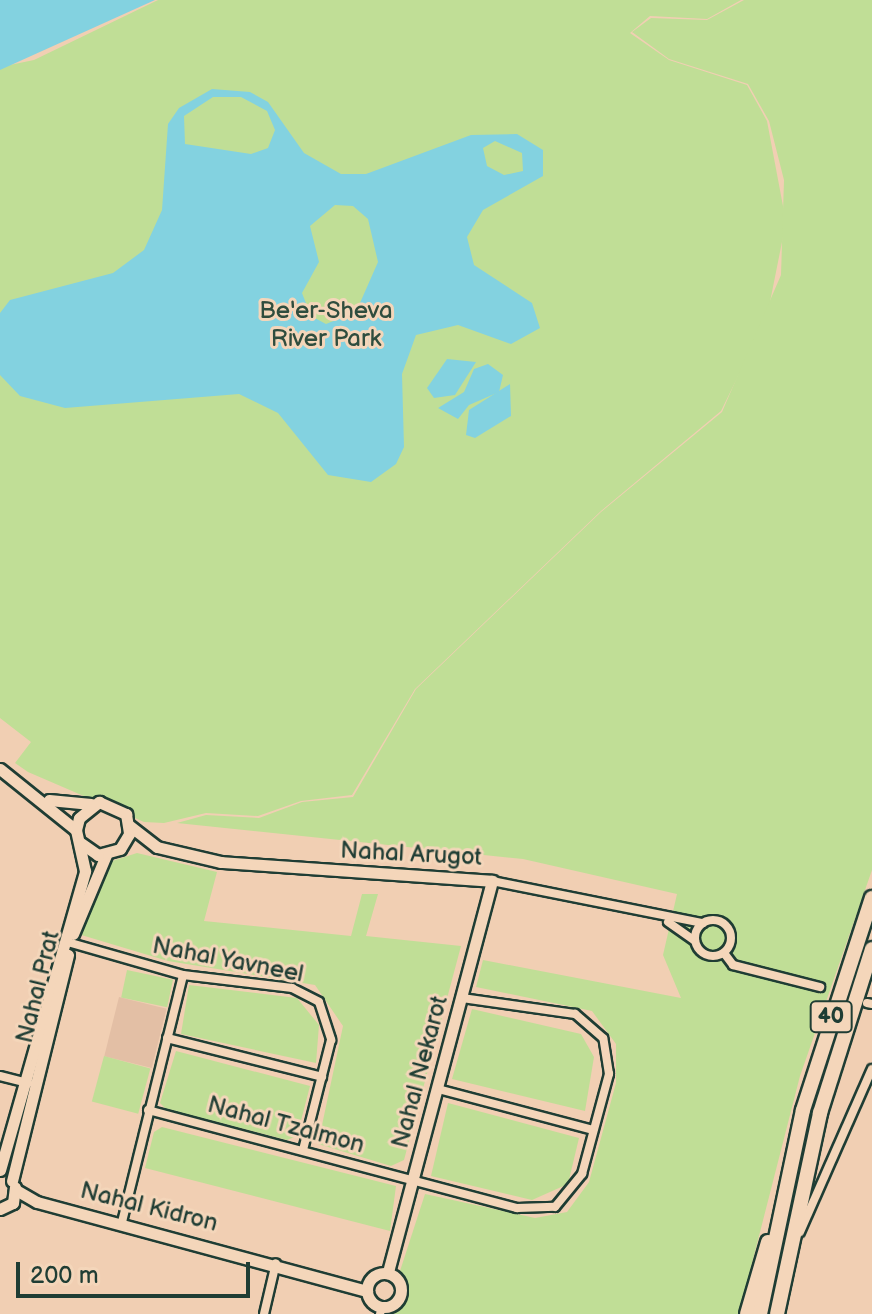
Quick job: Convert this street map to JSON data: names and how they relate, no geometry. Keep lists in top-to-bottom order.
{
  "streets": {
    "highway": ["40"],
    "street": [
      "Nahal Arugot",
      "Nahal Yavneel",
      "Nahal Prat",
      "Nahal Nekarot",
      "Nahal Tzalmon",
      "Nahal Kidron"
    ]
  },
  "crossings": [
    ["Nahal Arugot", "Nahal Prat"],
    ["Nahal Arugot", "Nahal Nekarot"],
    ["Nahal Yavneel", "Nahal Prat"],
    ["Nahal Yavneel", "Nahal Tzalmon"],
    ["Nahal Prat", "Nahal Kidron"],
    ["Nahal Nekarot", "Nahal Tzalmon"]
  ],
  "parks": ["Be'er-Sheva River Park"],
  "scale_bar": "200 m"
}
